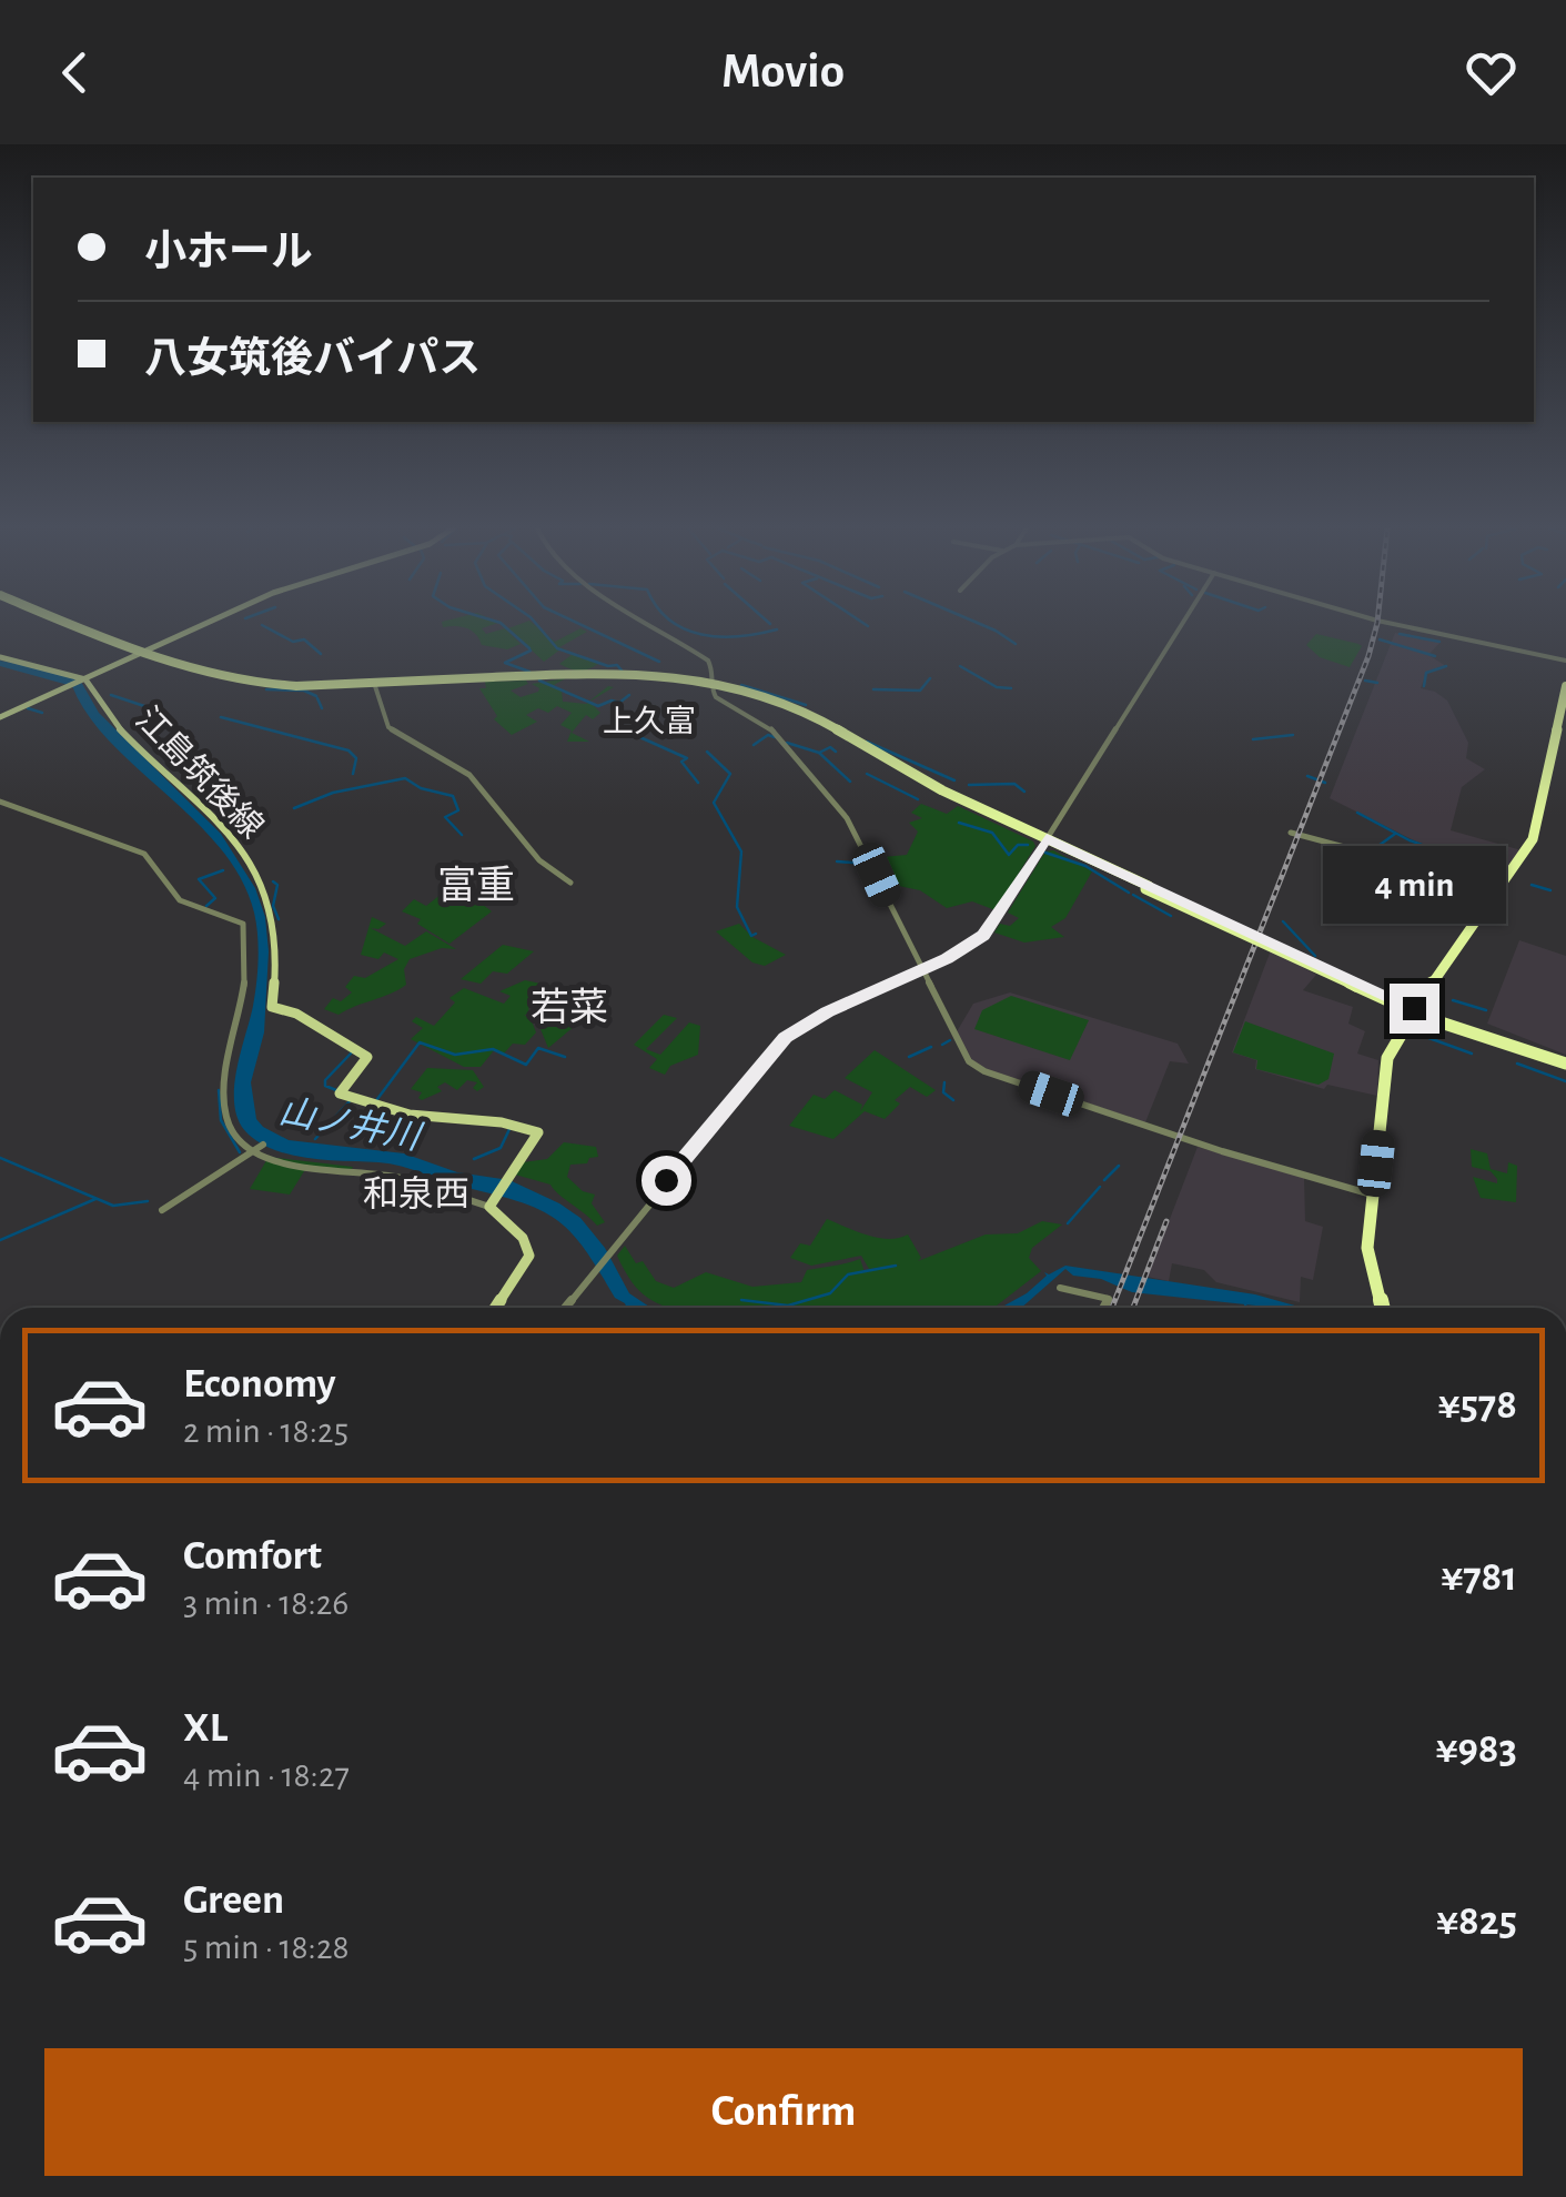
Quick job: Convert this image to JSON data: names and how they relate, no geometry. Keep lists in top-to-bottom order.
{
  "streets": {
    "main road": ["江島筑後線"]
  },
  "districts": [
    "上久富",
    "富重",
    "若菜",
    "和泉西"
  ],
  "water": ["山ノ井川"],
  "page": {
    "header": "Movio",
    "banner": ["小ホール", "八女筑後バイパス"],
    "bubble": "4 min",
    "list": [
      {
        "name": "Economy",
        "note": "2 min · 18:25",
        "value": "¥578"
      },
      {
        "name": "Comfort",
        "note": "3 min · 18:26",
        "value": "¥781"
      },
      {
        "name": "XL",
        "note": "4 min · 18:27",
        "value": "¥983"
      },
      {
        "name": "Green",
        "note": "5 min · 18:28",
        "value": "¥825"
      }
    ],
    "buttons": "Confirm"
  }
}
